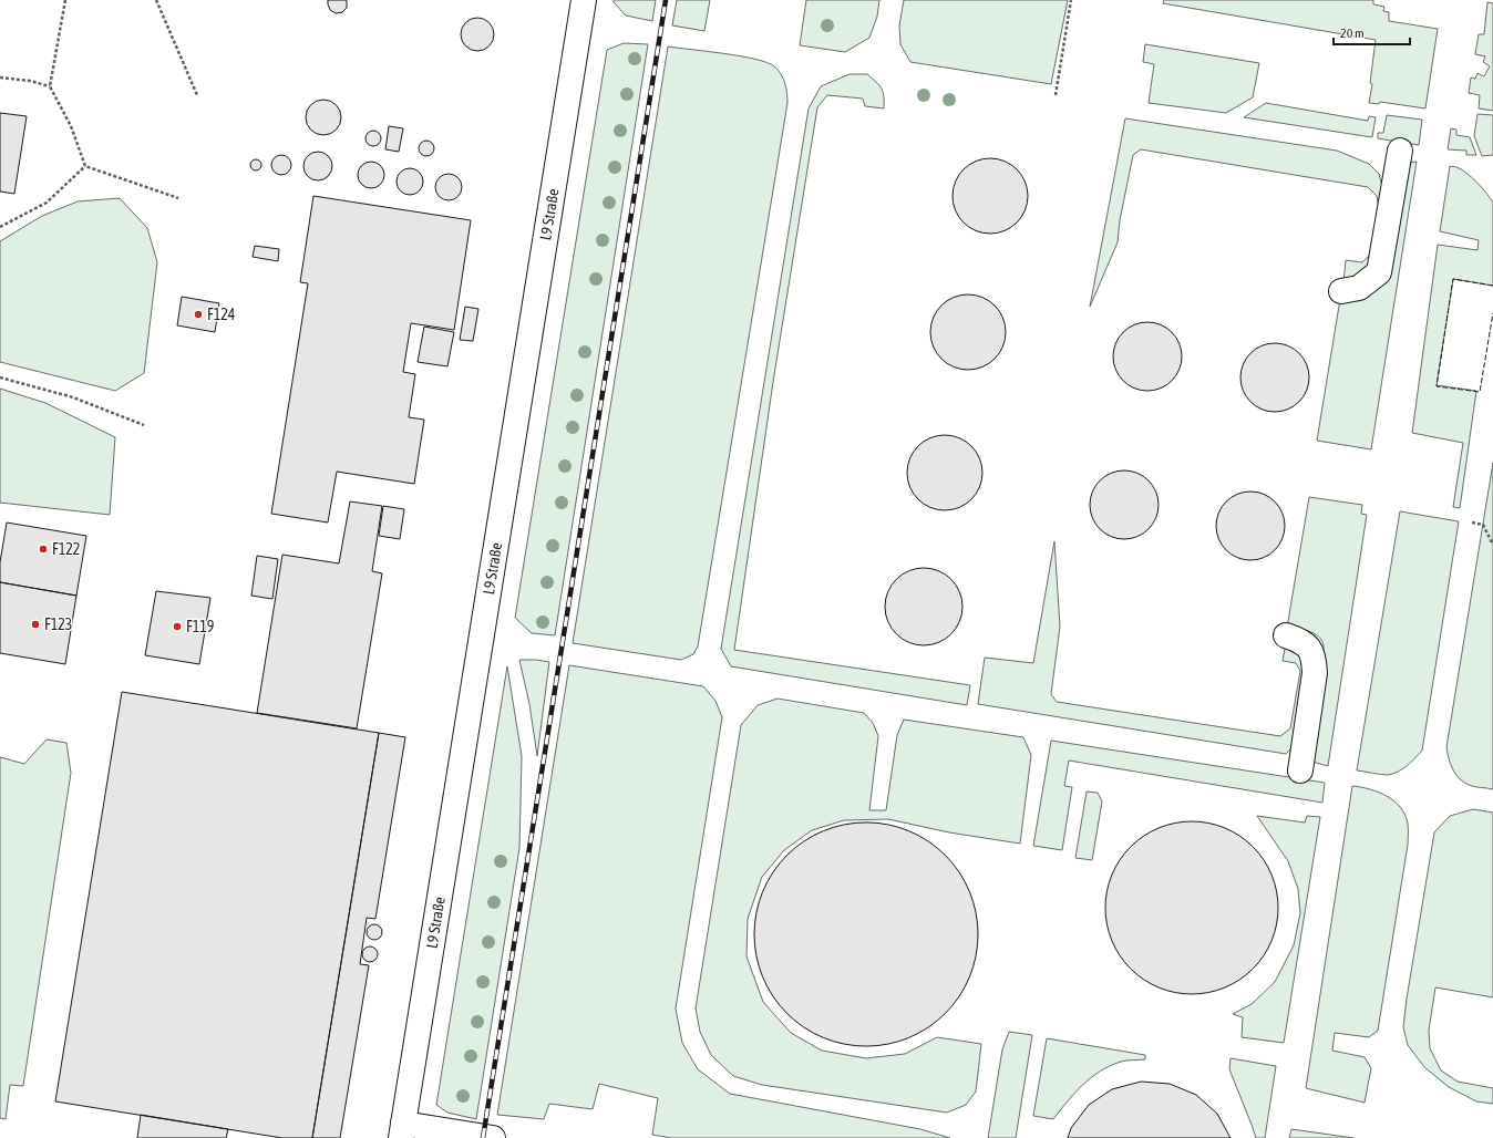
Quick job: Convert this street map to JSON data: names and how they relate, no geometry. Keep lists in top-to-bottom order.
{
  "streets": {
    "lane": ["L9 Straße"]
  },
  "places": [
    "F124",
    "F122",
    "F123",
    "F119"
  ],
  "scale_bar": "20 m"
}
